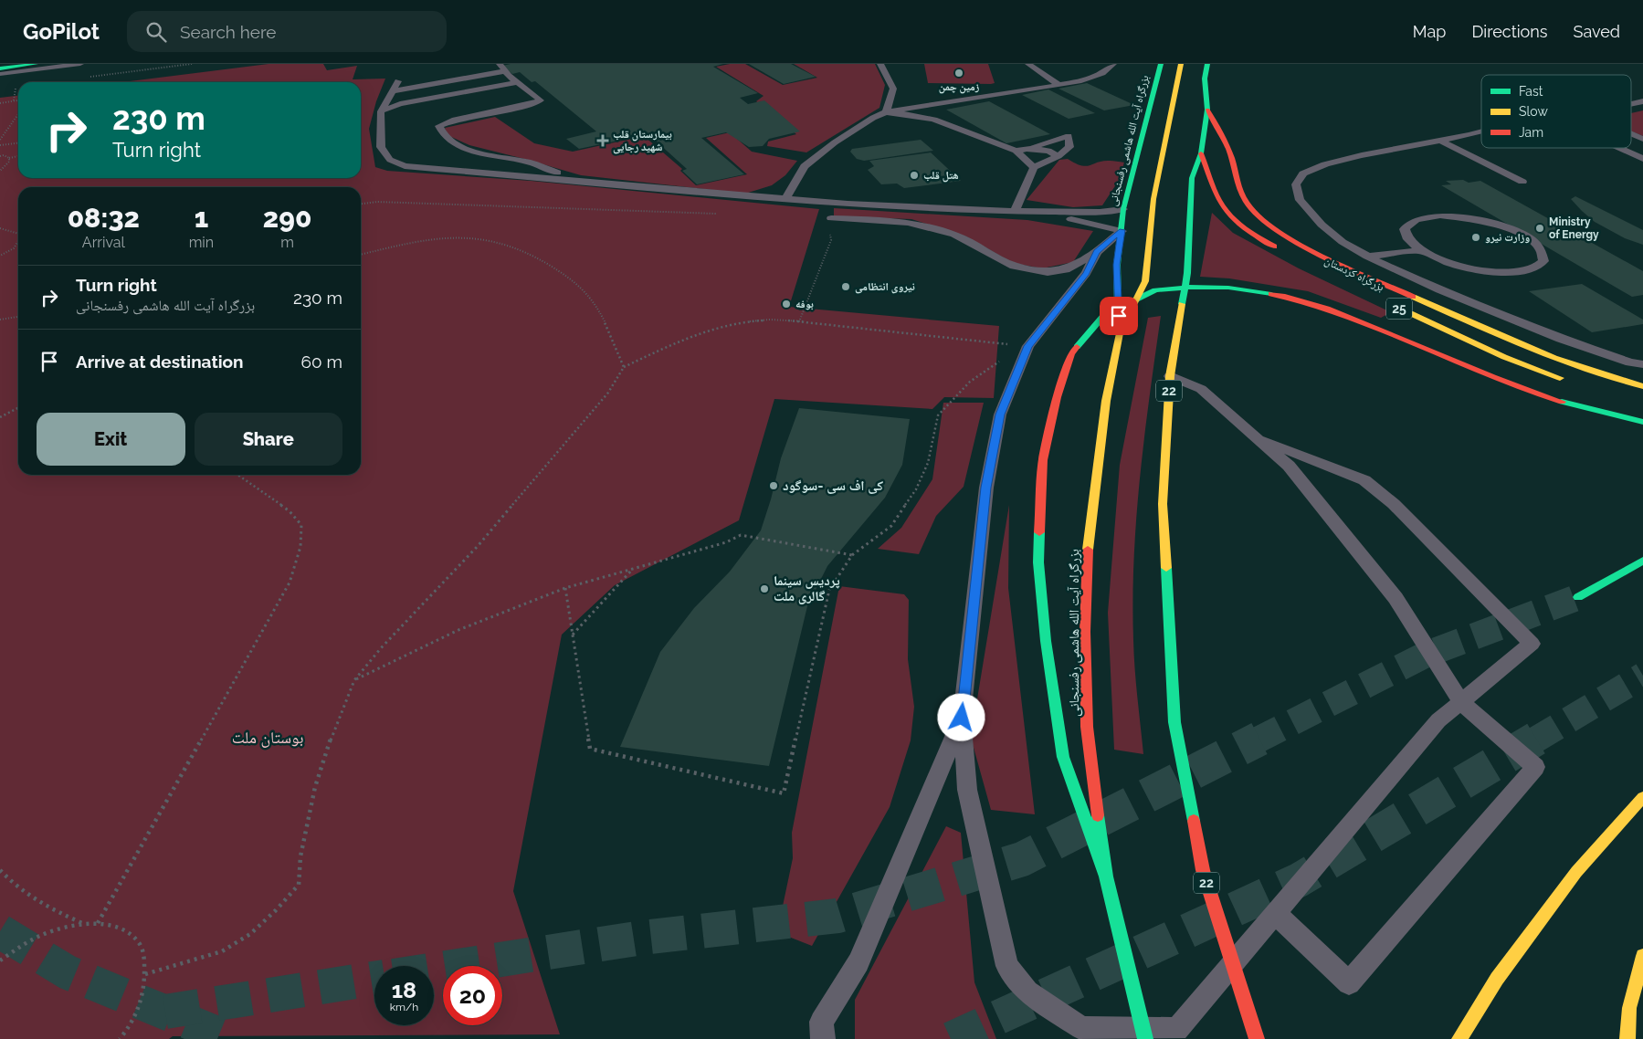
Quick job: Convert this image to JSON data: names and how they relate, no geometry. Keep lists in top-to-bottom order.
{
  "streets": {
    "main road": ["بزرگراه آیت الله هاشمی رفسنجانی", "25", "22"]
  },
  "parks": ["بوستان ملت"],
  "places": {
    "other": [
      "زمین چمن",
      "هتل قلب",
      "Ministry of Energy",
      "وزارت نیرو",
      "نیروی انتظامی",
      "بوفه",
      "کی اف سی -سوگود",
      "پردیس سینما گالری ملت"
    ],
    "health": ["بیمارستان قلب شهید رجایی"]
  },
  "legend": ["Fast", "Slow", "Jam"],
  "page": {
    "header": "GoPilot",
    "search": "Search here",
    "nav": ["Map", "Directions", "Saved"],
    "turn": ["230 m", "Turn right"],
    "eta": [
      "08:32",
      "Arrival",
      "1",
      "min",
      "290",
      "m"
    ],
    "list": [
      {
        "name": "Turn right",
        "note": "بزرگراه آیت الله هاشمی رفسنجانی",
        "value": "230 m"
      },
      {
        "name": "Arrive at destination",
        "value": "60 m"
      }
    ],
    "buttons": ["Exit", "Share"],
    "speed": "18 km/h",
    "limit": "20"
  }
}
